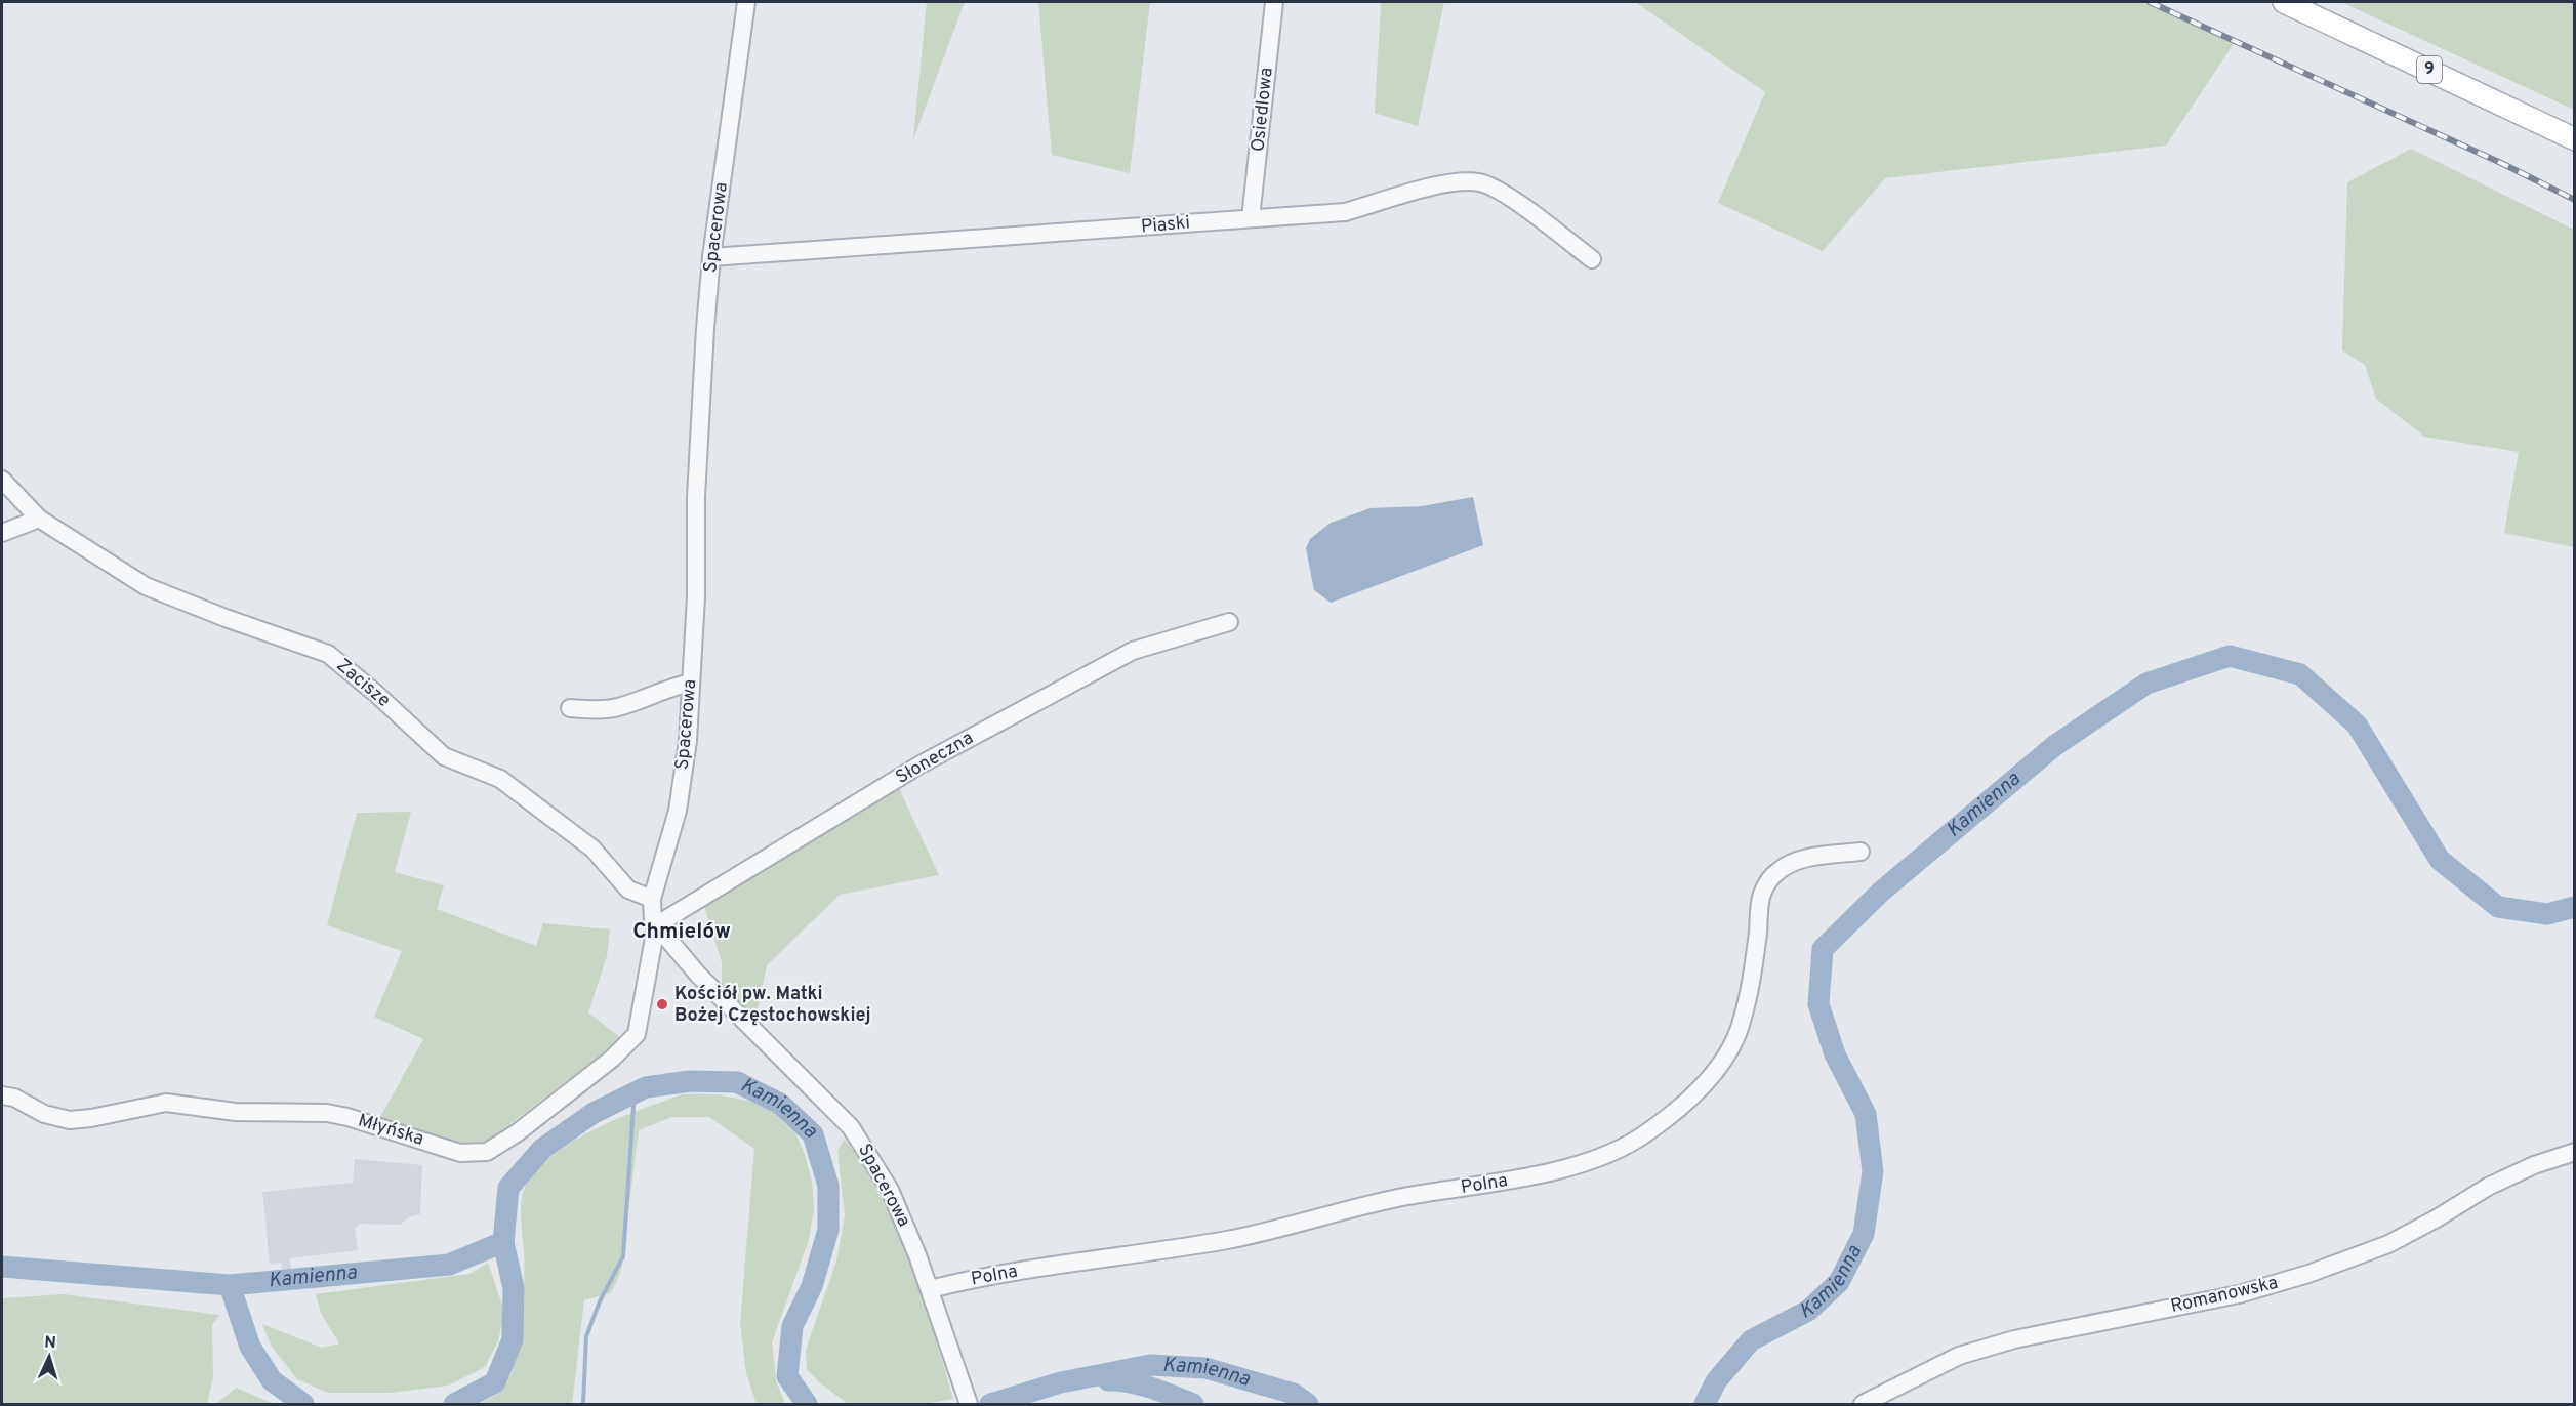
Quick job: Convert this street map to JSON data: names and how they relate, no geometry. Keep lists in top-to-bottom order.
{
  "streets": {
    "main road": ["9"],
    "street": [
      "Osiedlowa",
      "Piaski",
      "Spacerowa",
      "Zacisze",
      "Słoneczna",
      "Młyńska",
      "Polna",
      "Romanowska"
    ]
  },
  "crossings": [
    ["Osiedlowa", "Piaski"],
    ["Piaski", "Spacerowa"],
    ["Spacerowa", "Zacisze"],
    ["Spacerowa", "Słoneczna"],
    ["Spacerowa", "Młyńska"],
    ["Spacerowa", "Polna"],
    ["Słoneczna", "Młyńska"]
  ],
  "districts": ["Chmielów"],
  "water": ["Kamienna"],
  "places": ["Kościół pw. Matki Bożej Częstochowskiej"],
  "north": "top"
}
